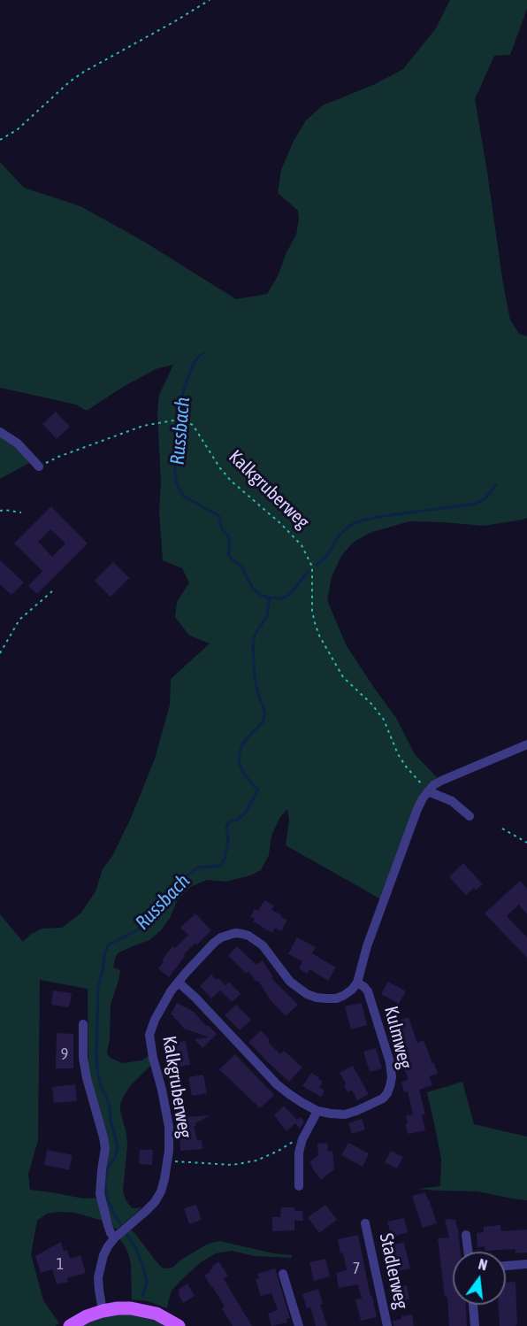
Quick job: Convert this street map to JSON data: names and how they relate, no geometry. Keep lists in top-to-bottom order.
{
  "streets": {
    "street": ["Kalkgruberweg", "Kulmweg", "Stadlerweg"]
  },
  "crossings": [
    ["Kalkgruberweg", "Kulmweg"]
  ],
  "water": ["Russbach"],
  "house_numbers": ["9", "1", "7"],
  "north": "top"
}
